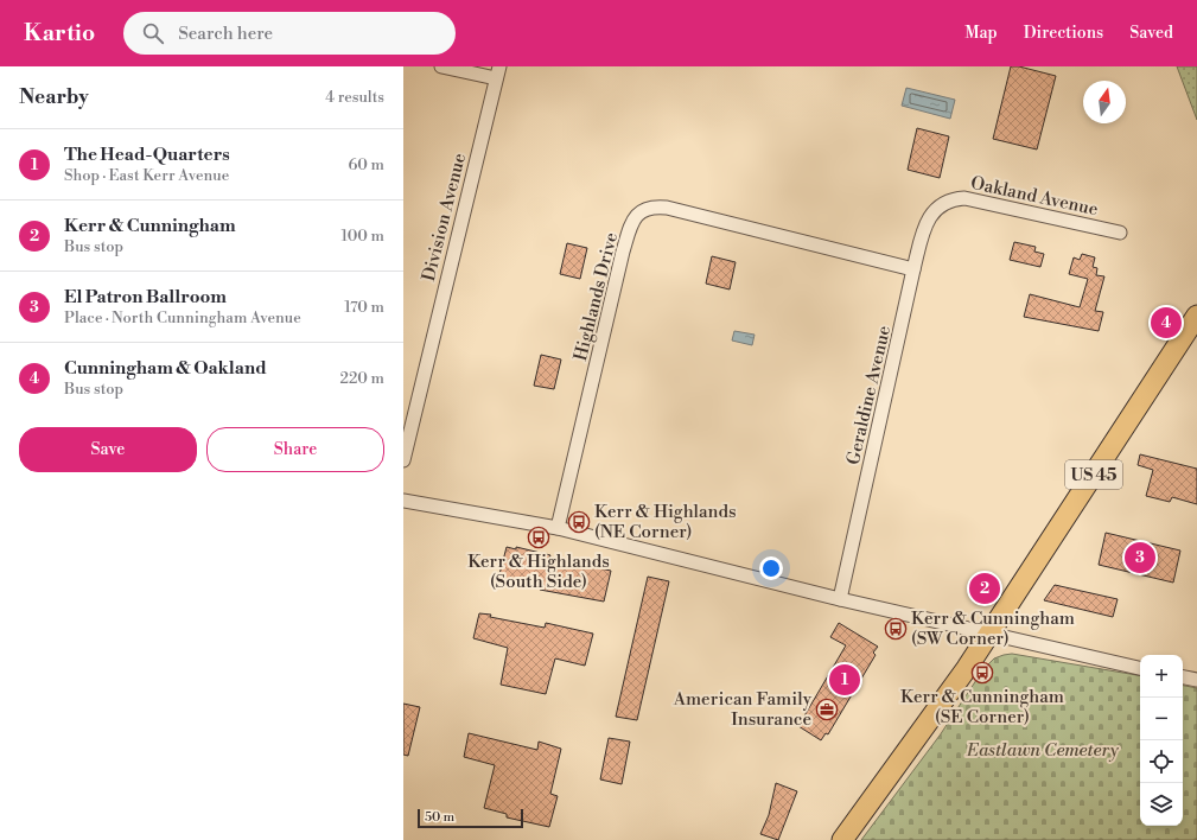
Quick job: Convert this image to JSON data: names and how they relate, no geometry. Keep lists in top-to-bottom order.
{
  "streets": {
    "main road": ["US 45"],
    "street": [
      "Oakland Avenue",
      "Division Avenue",
      "Highlands Drive",
      "Geraldine Avenue"
    ]
  },
  "crossings": [
    ["Oakland Avenue", "Geraldine Avenue"],
    ["Highlands Drive", "Geraldine Avenue"]
  ],
  "parks": ["Eastlawn Cemetery"],
  "places": {
    "bus stop": [
      "Kerr & Highlands (NE Corner)",
      "Kerr & Highlands (South Side)",
      "Kerr & Cunningham (SW Corner)",
      "Kerr & Cunningham (SE Corner)"
    ],
    "office": ["American Family Insurance"]
  },
  "scale_bar": "50 m",
  "north": "top",
  "page": {
    "header": "Kartio",
    "search": "Search here",
    "nav": ["Map", "Directions", "Saved"],
    "heading": ["Nearby", "4 results"],
    "list": [
      {
        "mark": "1",
        "name": "The Head-Quarters",
        "note": "Shop · East Kerr Avenue",
        "value": "60 m"
      },
      {
        "mark": "2",
        "name": "Kerr & Cunningham",
        "note": "Bus stop",
        "value": "100 m"
      },
      {
        "mark": "3",
        "name": "El Patron Ballroom",
        "note": "Place · North Cunningham Avenue",
        "value": "170 m"
      },
      {
        "mark": "4",
        "name": "Cunningham & Oakland",
        "note": "Bus stop",
        "value": "220 m"
      }
    ],
    "pins": [
      "4",
      "3",
      "2",
      "1"
    ],
    "buttons": ["Save", "Share"],
    "map_buttons": ["+", "−"],
    "scale": "50 m"
  }
}
